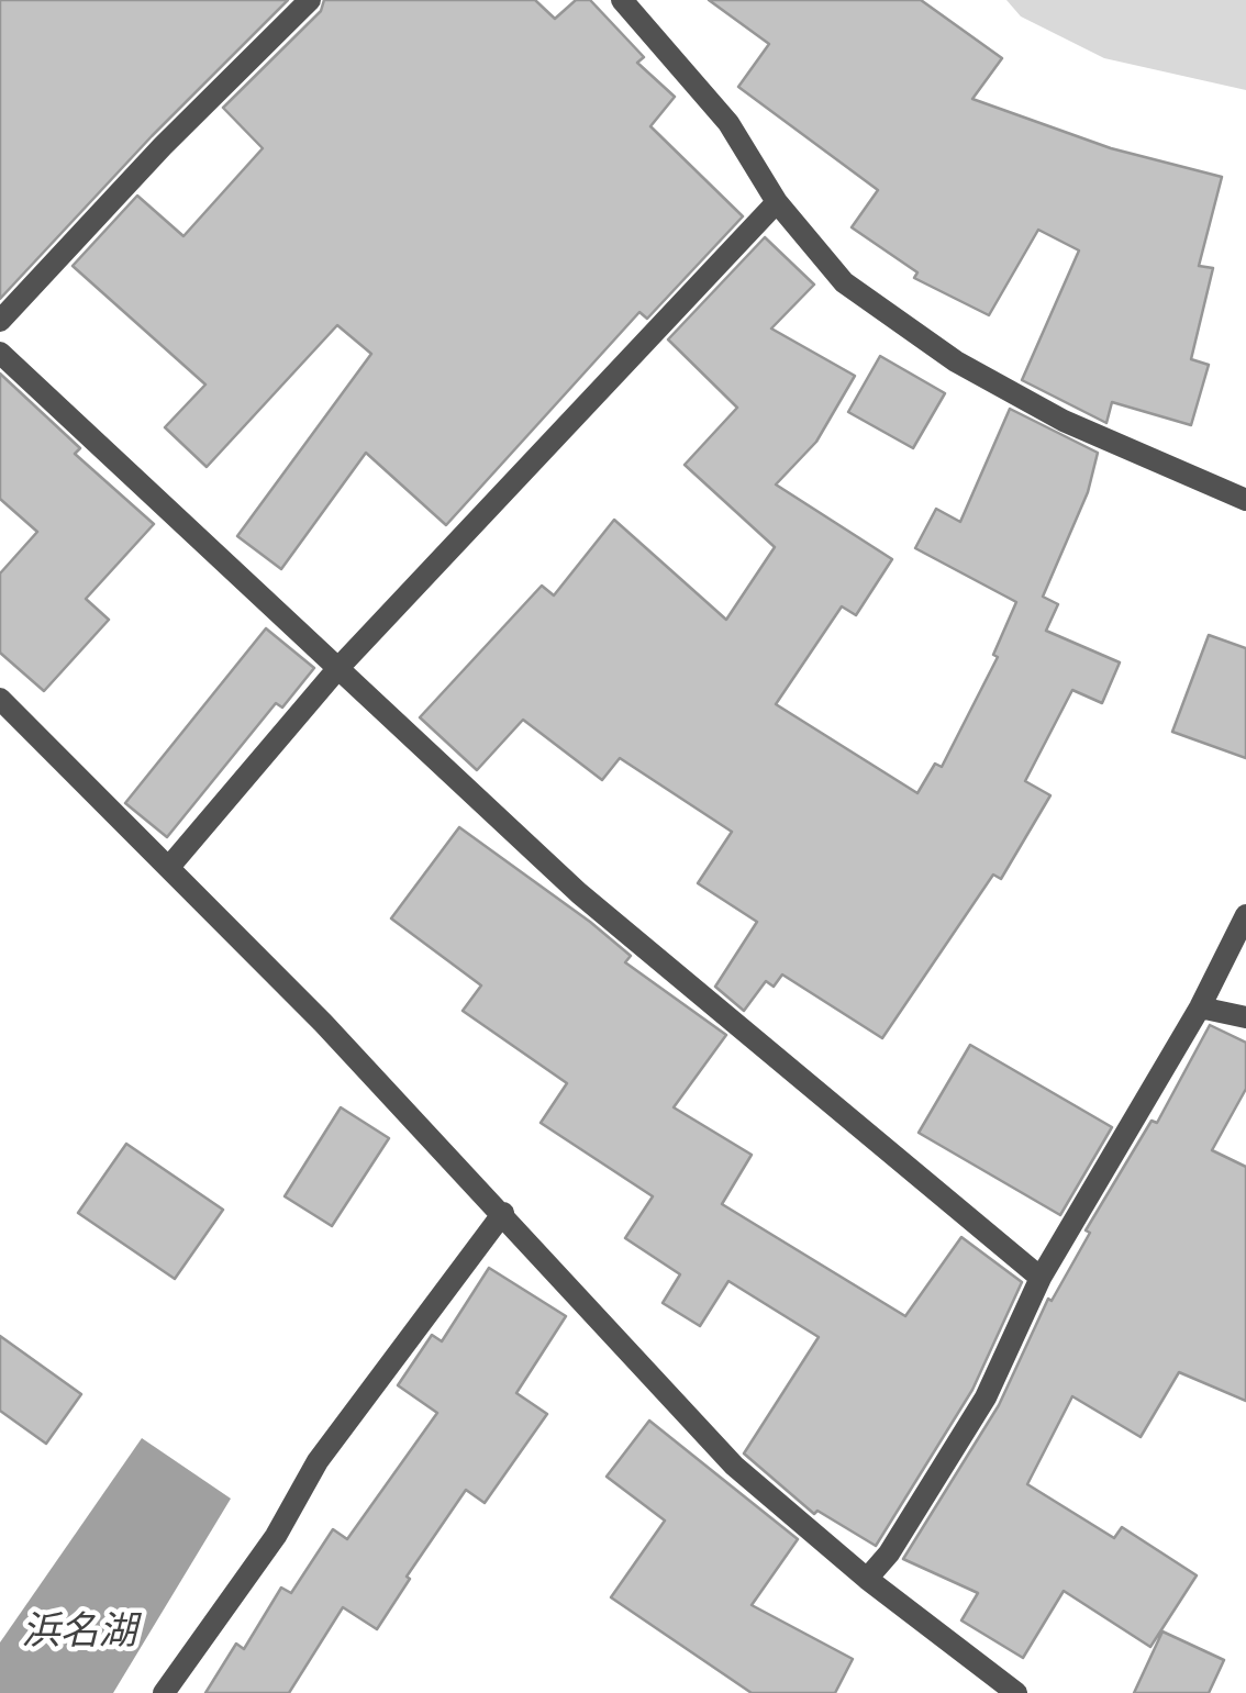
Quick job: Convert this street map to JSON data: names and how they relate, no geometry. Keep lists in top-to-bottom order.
{
  "water": ["浜名湖"]
}
